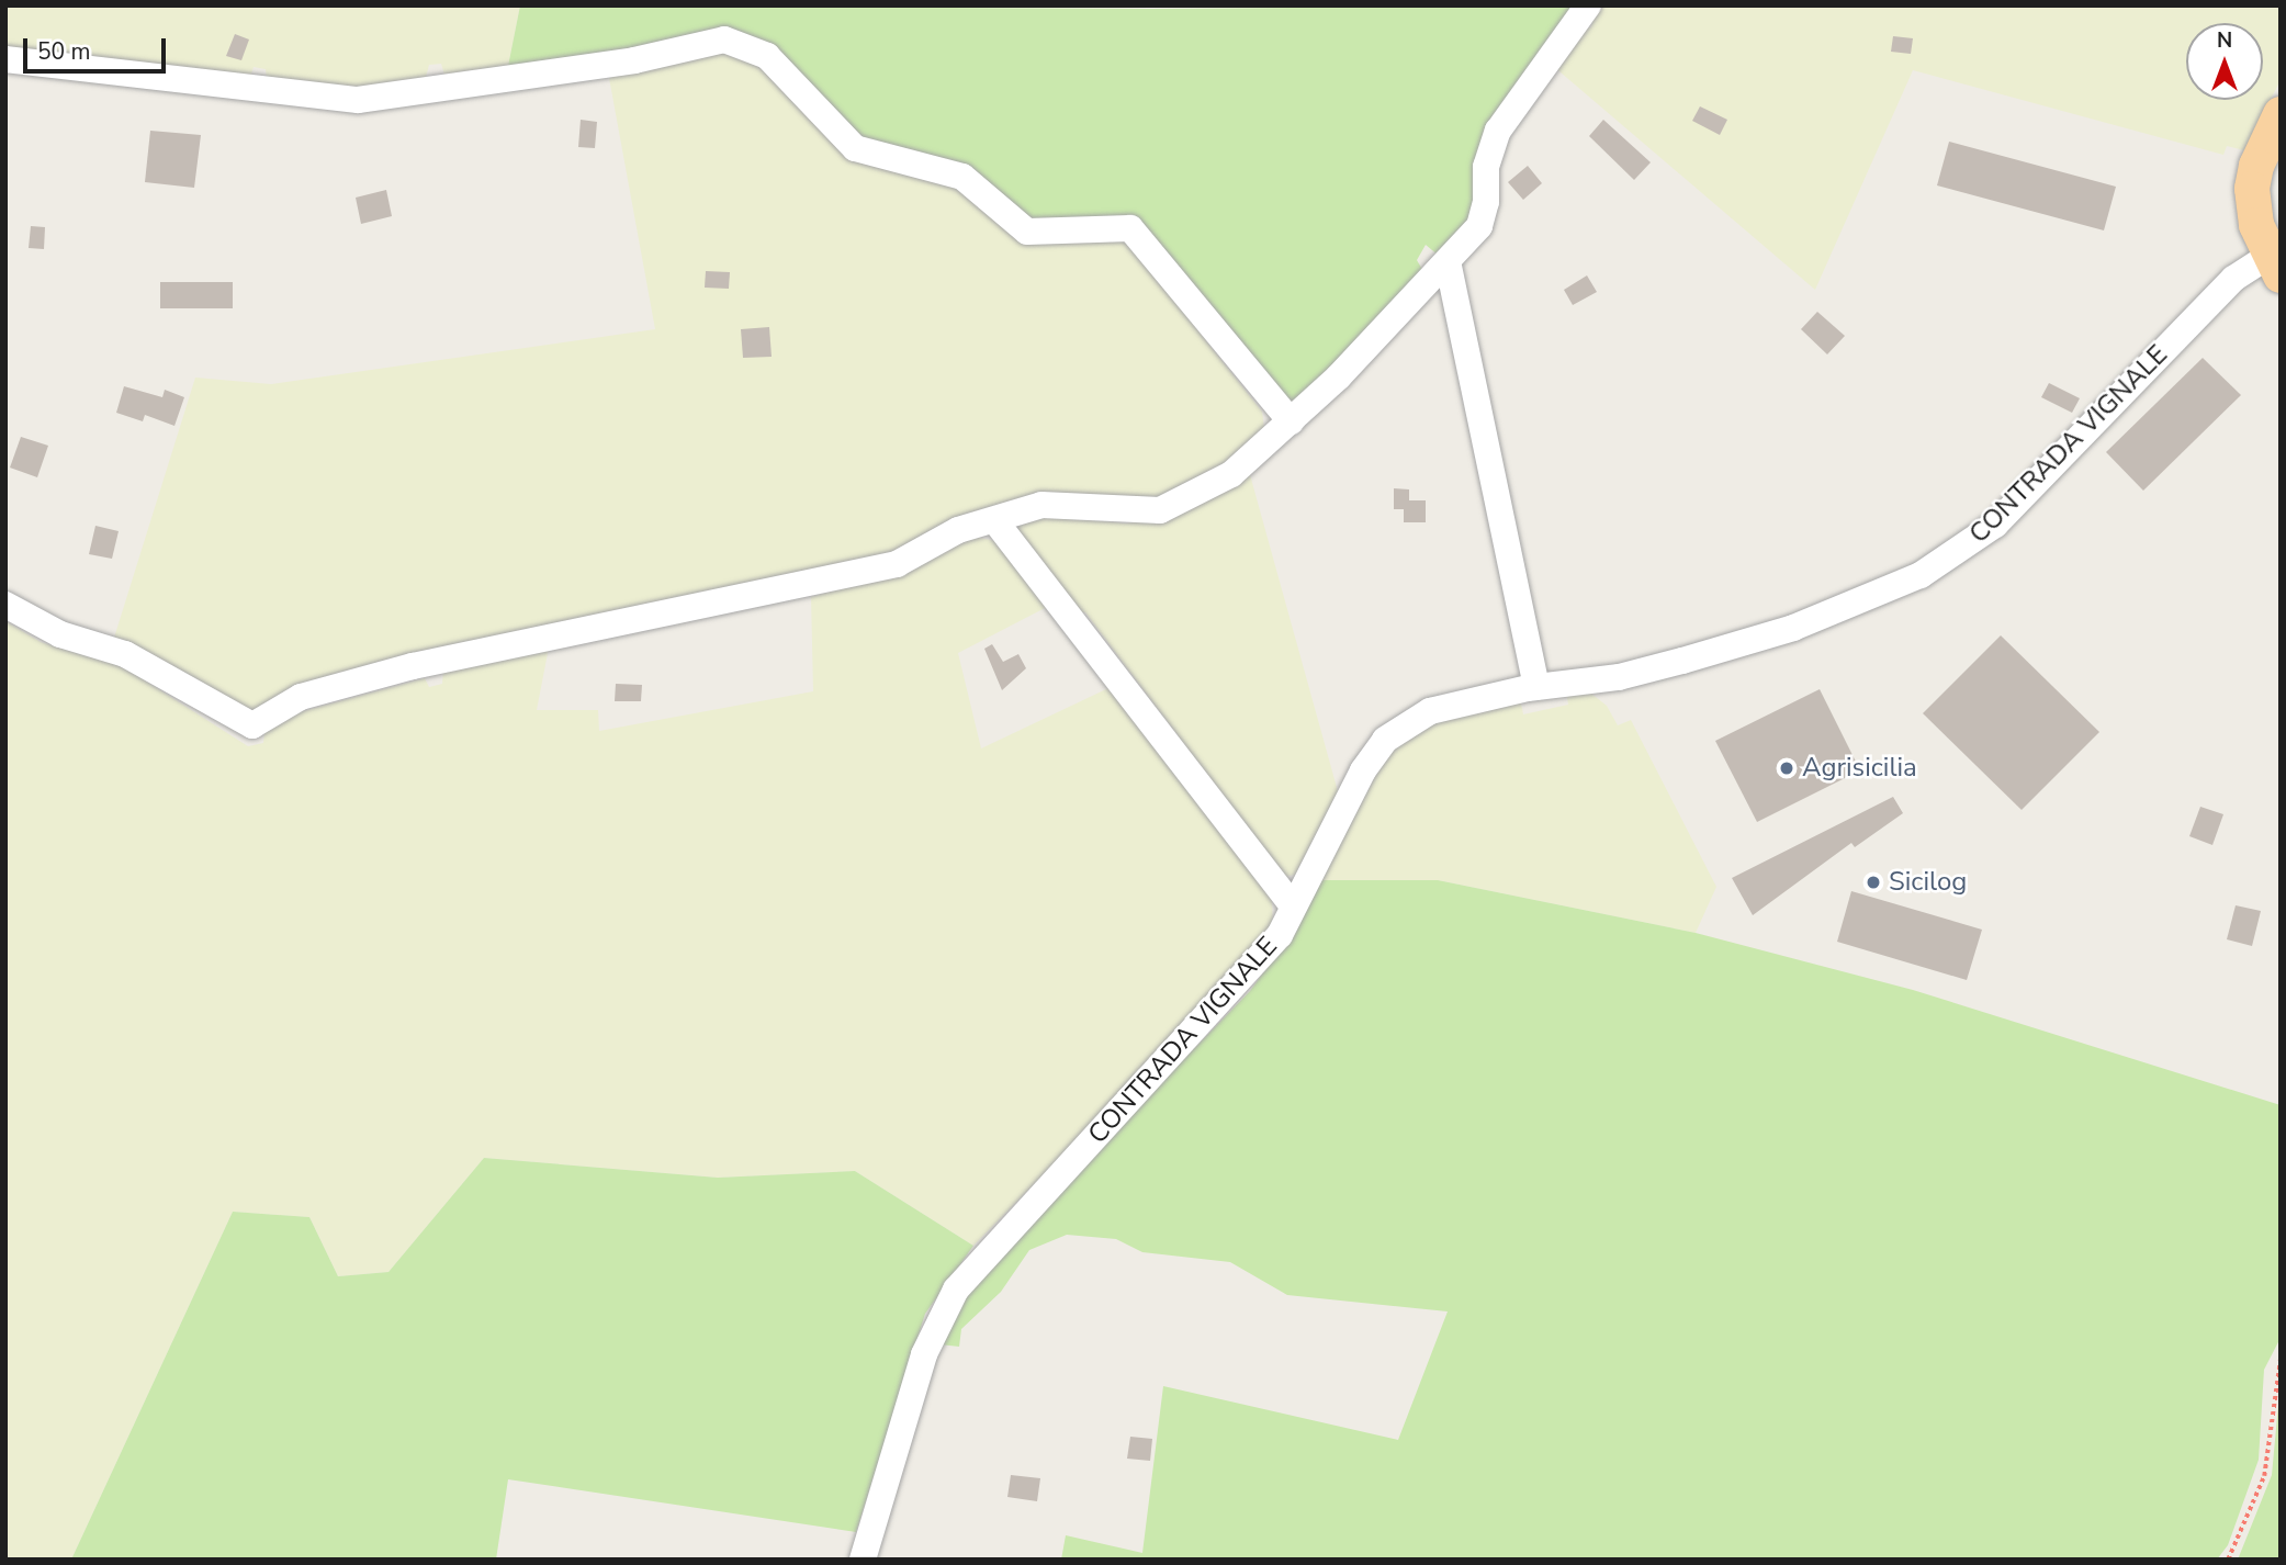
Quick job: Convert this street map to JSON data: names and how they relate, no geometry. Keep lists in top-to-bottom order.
{
  "streets": {
    "street": ["CONTRADA VIGNALE"]
  },
  "places": ["Agrisicilia", "Sicilog"],
  "scale_bar": "50 m",
  "north": "top"
}
